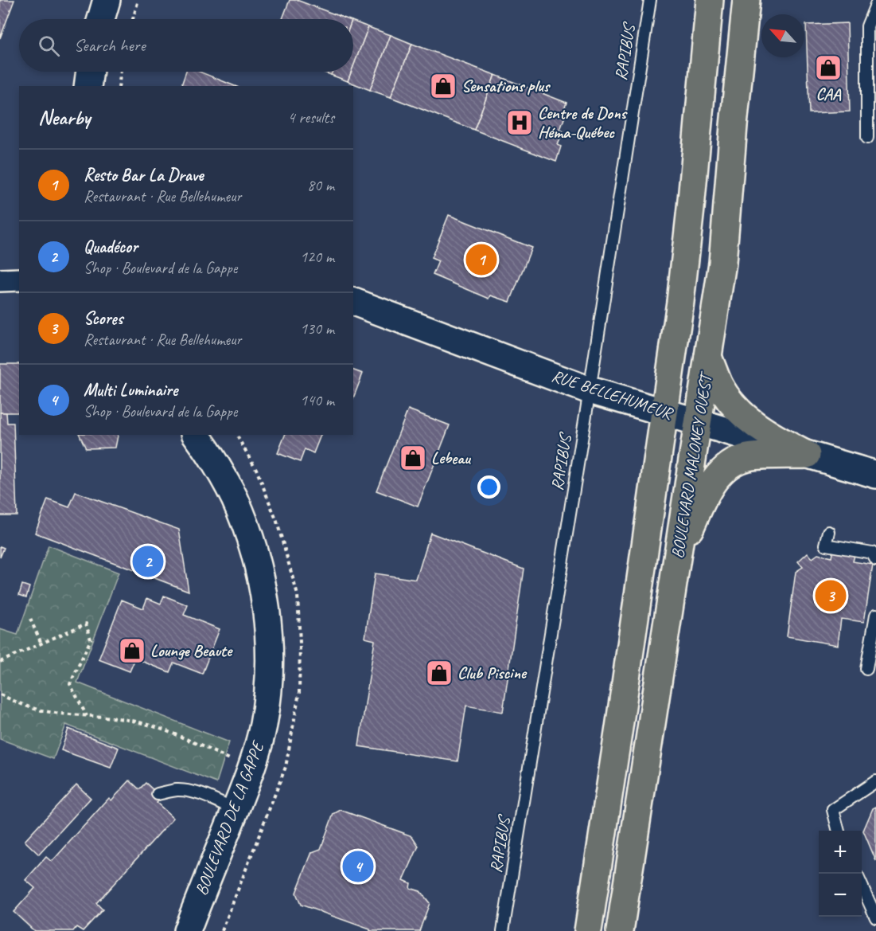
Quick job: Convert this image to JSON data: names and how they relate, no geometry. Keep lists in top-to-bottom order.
{
  "streets": {
    "main road": ["BOULEVARD MALONEY OUEST"],
    "street": ["RUE BELLEHUMEUR", "BOULEVARD DE LA GAPPE"],
    "lane": ["RAPIBUS"]
  },
  "crossings": [
    ["RAPIBUS", "RUE BELLEHUMEUR"],
    ["RUE BELLEHUMEUR", "BOULEVARD MALONEY OUEST"]
  ],
  "places": {
    "shop": [
      "CAA",
      "Sensations plus",
      "Lebeau",
      "Lounge Beaute",
      "Club Piscine"
    ],
    "hospital": ["Centre de Dons Héma-Québec"]
  },
  "north": "top left",
  "page": {
    "search": "Search here",
    "heading": ["Nearby", "4 results"],
    "list": [
      {
        "mark": "1",
        "name": "Resto Bar La Drave",
        "note": "Restaurant · Rue Bellehumeur",
        "value": "80 m"
      },
      {
        "mark": "2",
        "name": "Quadécor",
        "note": "Shop · Boulevard de la Gappe",
        "value": "120 m"
      },
      {
        "mark": "3",
        "name": "Scores",
        "note": "Restaurant · Rue Bellehumeur",
        "value": "130 m"
      },
      {
        "mark": "4",
        "name": "Multi Luminaire",
        "note": "Shop · Boulevard de la Gappe",
        "value": "140 m"
      }
    ],
    "pins": [
      "1",
      "2",
      "3",
      "4"
    ],
    "map_buttons": ["+", "−"]
  }
}
